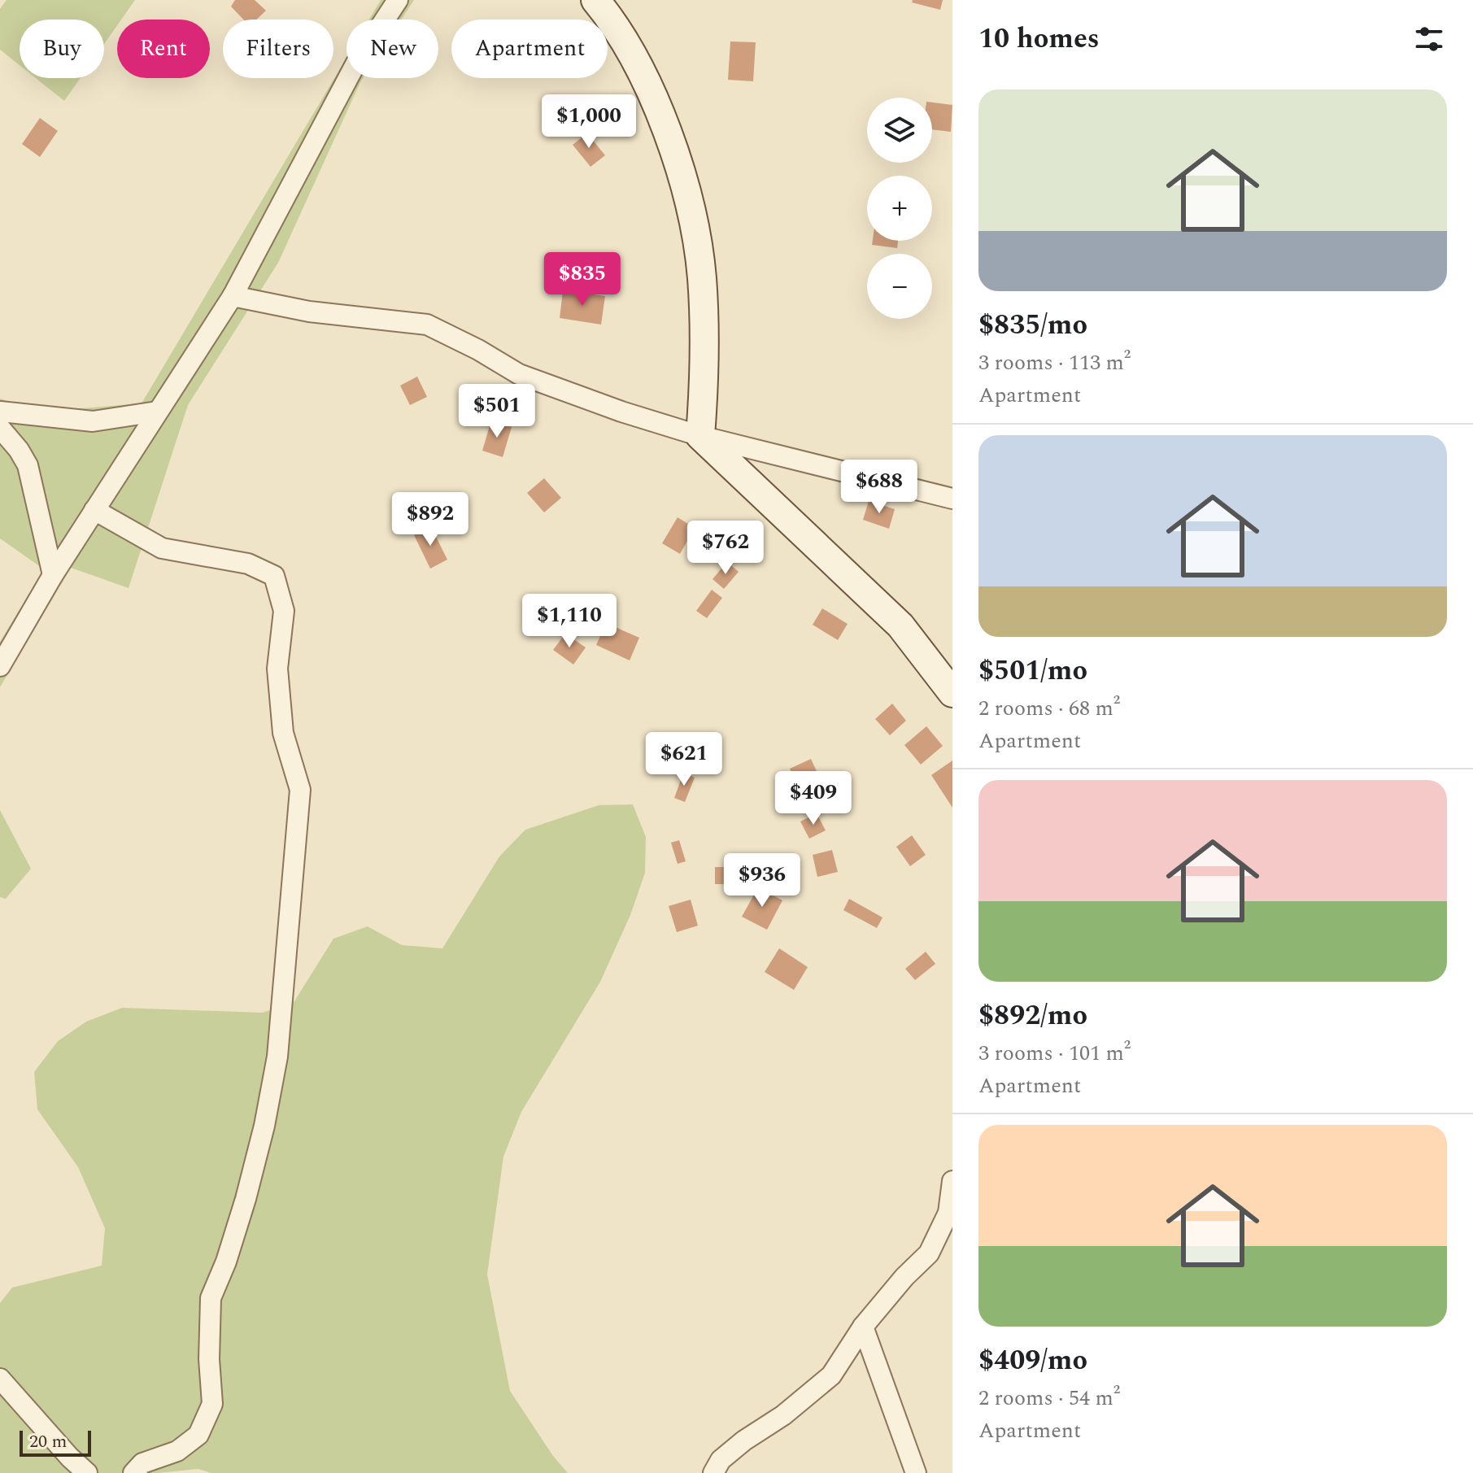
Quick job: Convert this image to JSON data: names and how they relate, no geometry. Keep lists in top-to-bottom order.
{
  "scale_bar": "20 m",
  "page": {
    "heading": "10 homes",
    "chip": [
      "Buy",
      "Rent",
      "Filters",
      "New",
      "Apartment"
    ],
    "list": [
      {
        "name": "$835/mo",
        "note": "3 rooms · 113 m² · Apartment"
      },
      {
        "name": "$501/mo",
        "note": "2 rooms · 68 m² · Apartment"
      },
      {
        "name": "$892/mo",
        "note": "3 rooms · 101 m² · Apartment"
      },
      {
        "name": "$409/mo",
        "note": "2 rooms · 54 m² · Apartment"
      }
    ],
    "price": [
      "$1,000",
      "$835",
      "$501",
      "$688",
      "$892",
      "$762",
      "$1,110",
      "$621",
      "$409",
      "$936"
    ],
    "map_buttons": ["+", "−"],
    "scale": "20 m"
  }
}
